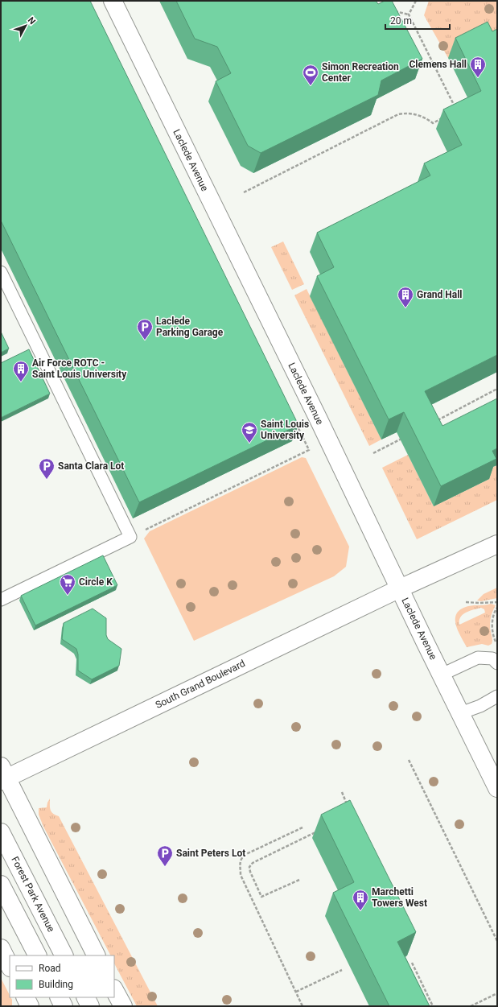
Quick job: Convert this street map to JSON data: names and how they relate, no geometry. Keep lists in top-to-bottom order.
{
  "streets": {
    "main road": ["Laclede Avenue", "South Grand Boulevard", "Forest Park Avenue"]
  },
  "crossings": [
    ["Laclede Avenue", "South Grand Boulevard"]
  ],
  "places": {
    "building": [
      "Clemens Hall",
      "Grand Hall",
      "Air Force ROTC - Saint Louis University",
      "Marchetti Towers West"
    ],
    "sports": ["Simon Recreation Center"],
    "parking": ["Laclede Parking Garage", "Santa Clara Lot", "Saint Peters Lot"],
    "school or university": ["Saint Louis University"],
    "supermarket": ["Circle K"]
  },
  "legend": ["Road", "Building"],
  "scale_bar": "20 m",
  "north": "top right"
}
